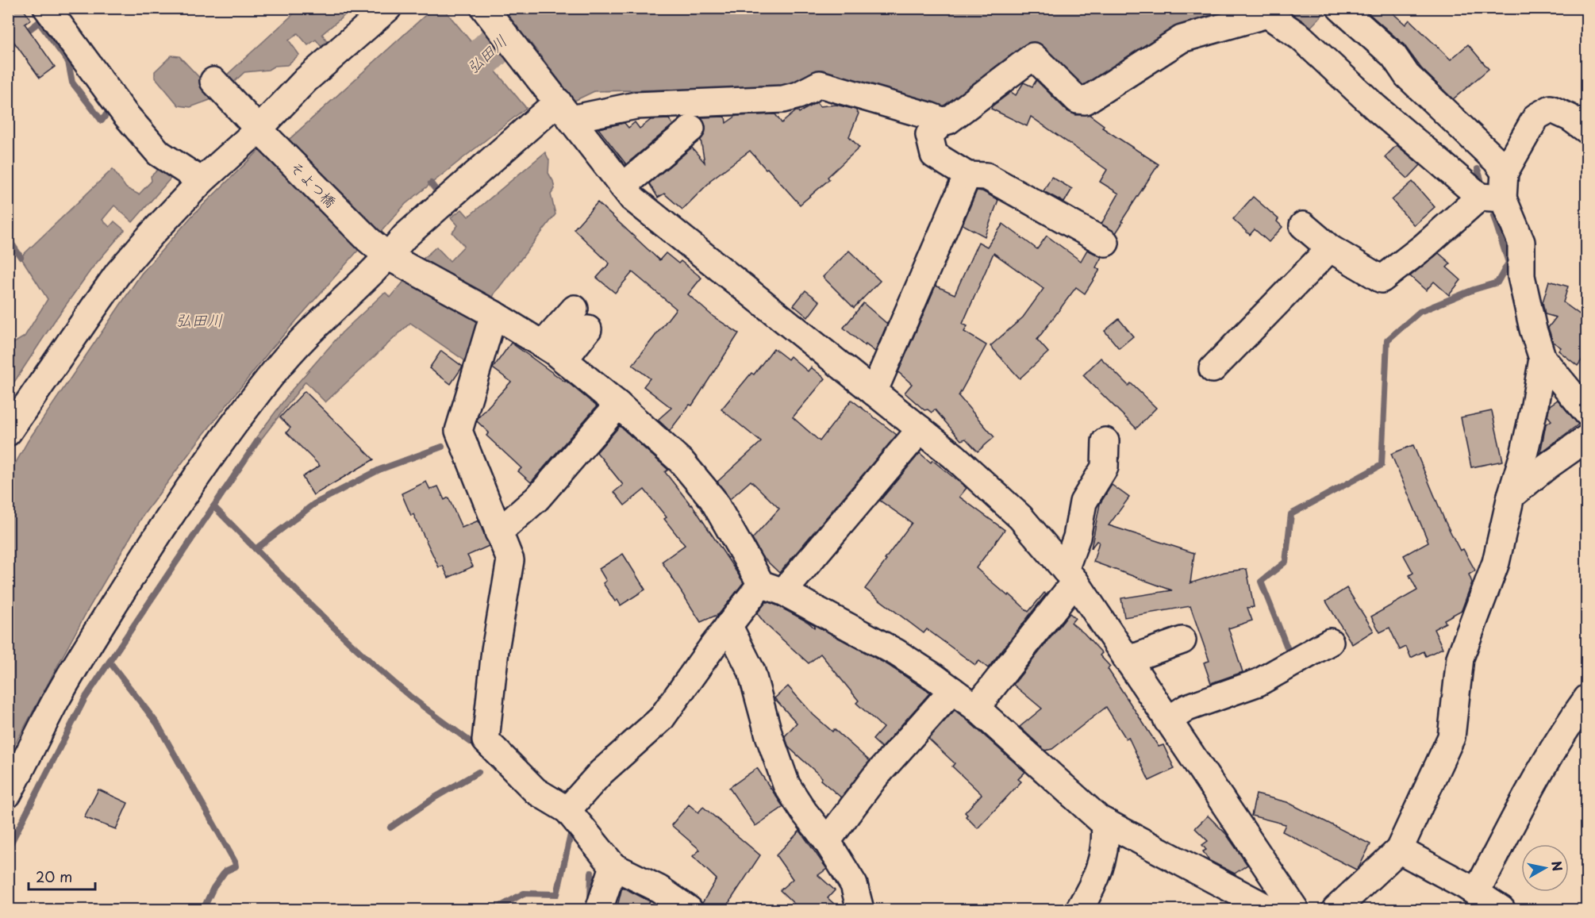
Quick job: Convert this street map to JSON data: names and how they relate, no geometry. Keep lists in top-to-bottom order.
{
  "streets": {
    "street": ["そよつ橋"]
  },
  "water": ["弘田川"],
  "scale_bar": "20 m",
  "north": "right"
}
